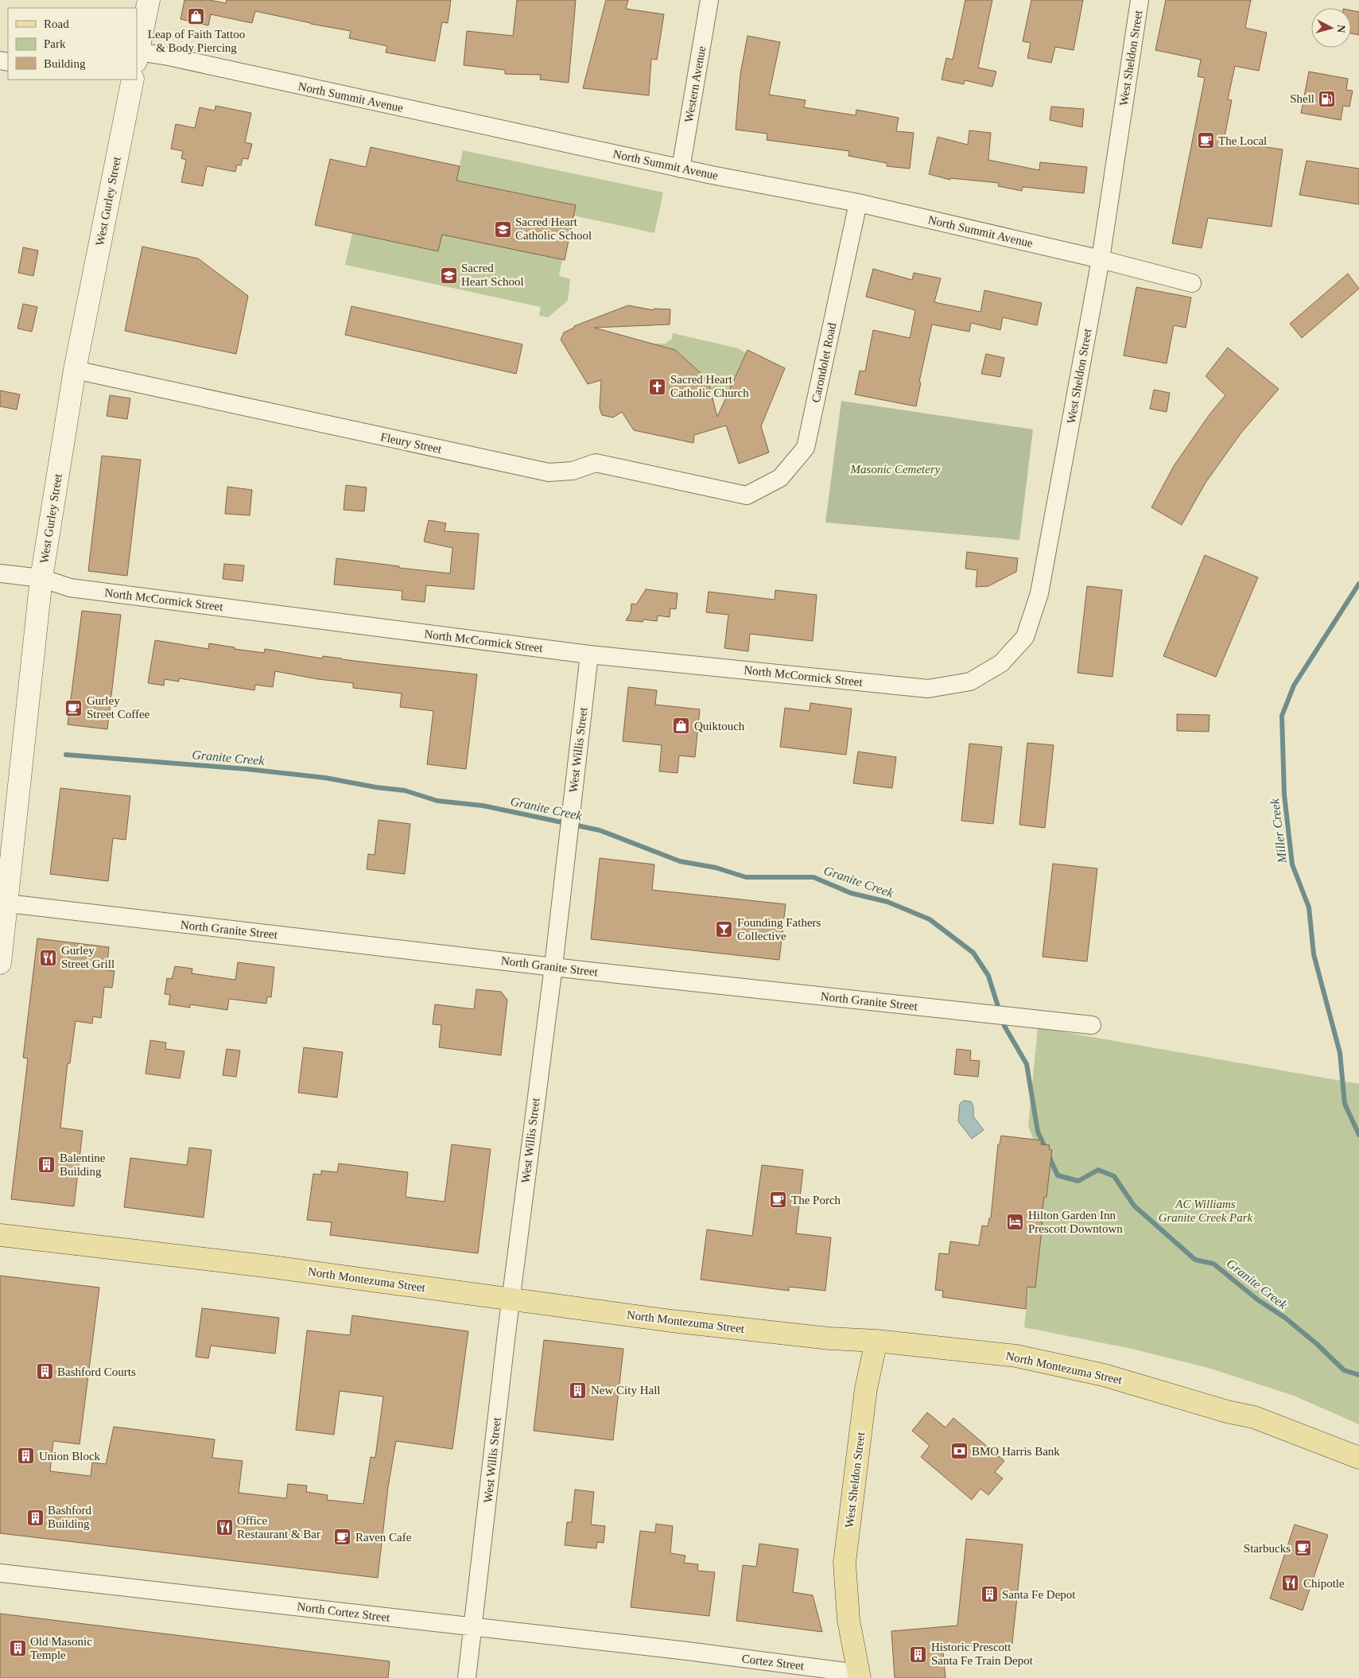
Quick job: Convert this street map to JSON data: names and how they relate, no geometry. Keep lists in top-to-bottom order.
{
  "streets": {
    "main road": ["West Sheldon Street", "West Gurley Street", "North Montezuma Street"],
    "street": [
      "Western Avenue",
      "North Summit Avenue",
      "Carondolet Road",
      "Fleury Street",
      "North McCormick Street",
      "West Willis Street",
      "North Granite Street",
      "North Cortez Street",
      "Cortez Street"
    ]
  },
  "crossings": [
    ["West Sheldon Street", "North Summit Avenue"],
    ["West Sheldon Street", "North McCormick Street"],
    ["West Sheldon Street", "North Montezuma Street"],
    ["West Sheldon Street", "Cortez Street"],
    ["Western Avenue", "North Summit Avenue"],
    ["North Summit Avenue", "Carondolet Road"],
    ["West Gurley Street", "Fleury Street"],
    ["West Gurley Street", "North McCormick Street"],
    ["West Gurley Street", "North Granite Street"],
    ["Carondolet Road", "Fleury Street"],
    ["North McCormick Street", "West Willis Street"],
    ["West Willis Street", "North Granite Street"],
    ["West Willis Street", "North Montezuma Street"],
    ["West Willis Street", "North Cortez Street"],
    ["North Cortez Street", "Cortez Street"]
  ],
  "water": ["Granite Creek", "Miller Creek"],
  "parks": ["Masonic Cemetery", "AC Williams Granite Creek Park"],
  "places": {
    "shop": ["Leap of Faith Tattoo & Body Piercing", "Quiktouch"],
    "fuel station": ["Shell"],
    "cafe": [
      "The Local",
      "Gurley Street Coffee",
      "The Porch",
      "Raven Cafe",
      "Starbucks"
    ],
    "school or university": ["Sacred Heart Catholic School", "Sacred Heart School"],
    "church": ["Sacred Heart Catholic Church"],
    "bar": ["Founding Fathers Collective"],
    "restaurant": ["Gurley Street Grill", "Office Restaurant & Bar", "Chipotle"],
    "building": [
      "Balentine Building",
      "Bashford Courts",
      "New City Hall",
      "Union Block",
      "Bashford Building",
      "Santa Fe Depot",
      "Old Masonic Temple",
      "Historic Prescott Santa Fe Train Depot"
    ],
    "hotel": ["Hilton Garden Inn Prescott Downtown"],
    "bank": ["BMO Harris Bank"]
  },
  "legend": ["Road", "Park", "Building"],
  "north": "right"
}
